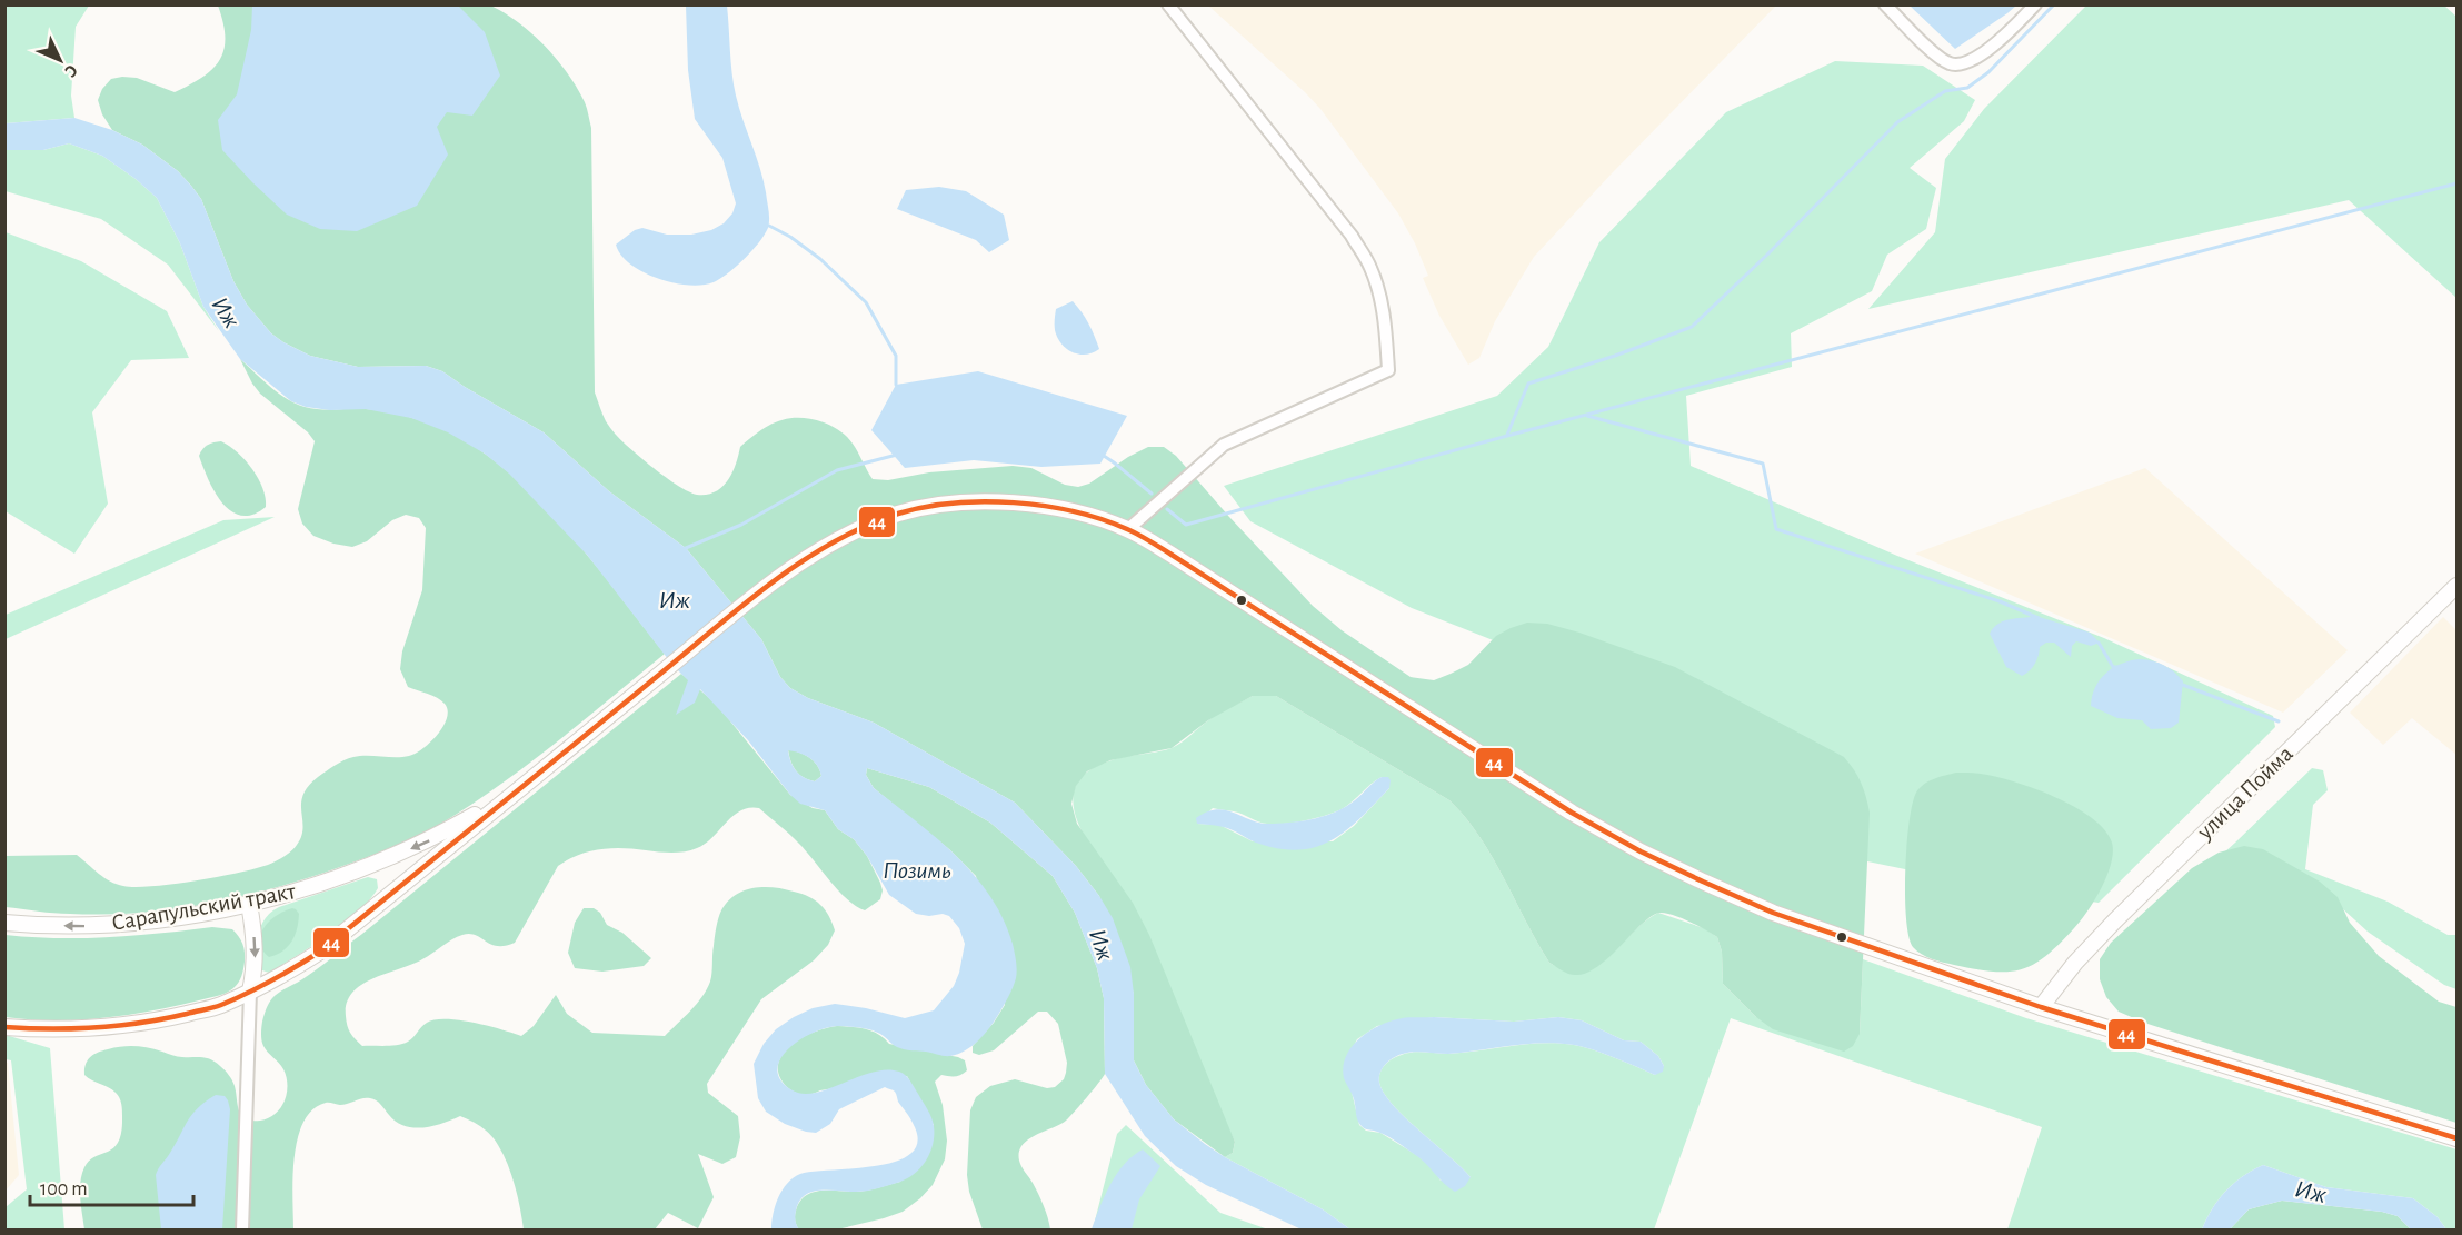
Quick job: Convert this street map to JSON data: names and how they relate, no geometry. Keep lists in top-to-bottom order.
{
  "streets": {
    "main road": ["улица Пойма", "Сарапульский тракт"]
  },
  "crossings": [
    ["улица Пойма", "Сарапульский тракт"]
  ],
  "water": ["Иж", "Позимь"],
  "lines": ["transit line 44"],
  "scale_bar": "100 m",
  "north": "bottom right"
}
